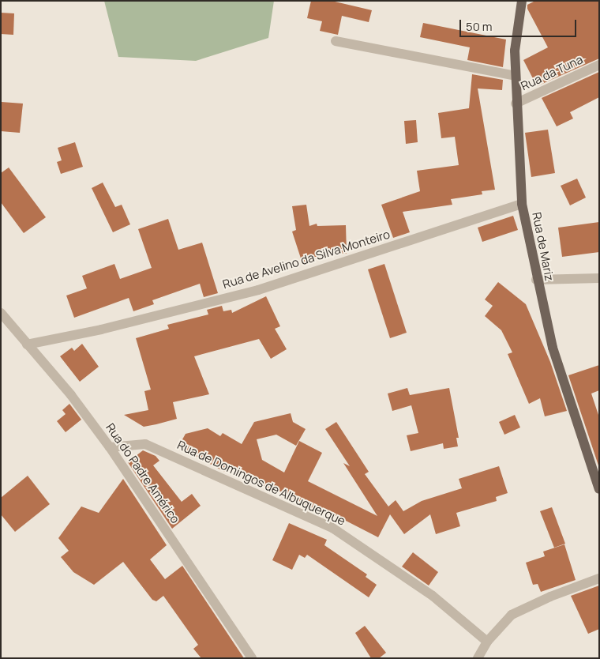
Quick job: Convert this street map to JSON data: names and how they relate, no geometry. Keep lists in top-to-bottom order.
{
  "streets": {
    "main road": ["Rua de Mariz"],
    "street": [
      "Rua da Tuna",
      "Rua de Avelino da Silva Monteiro",
      "Rua do Padre Américo",
      "Rua de Domingos de Albuquerque"
    ]
  },
  "crossings": [
    ["Rua da Tuna", "Rua de Mariz"],
    ["Rua de Mariz", "Rua de Avelino da Silva Monteiro"],
    ["Rua de Avelino da Silva Monteiro", "Rua do Padre Américo"],
    ["Rua do Padre Américo", "Rua de Domingos de Albuquerque"]
  ],
  "scale_bar": "50 m"
}
